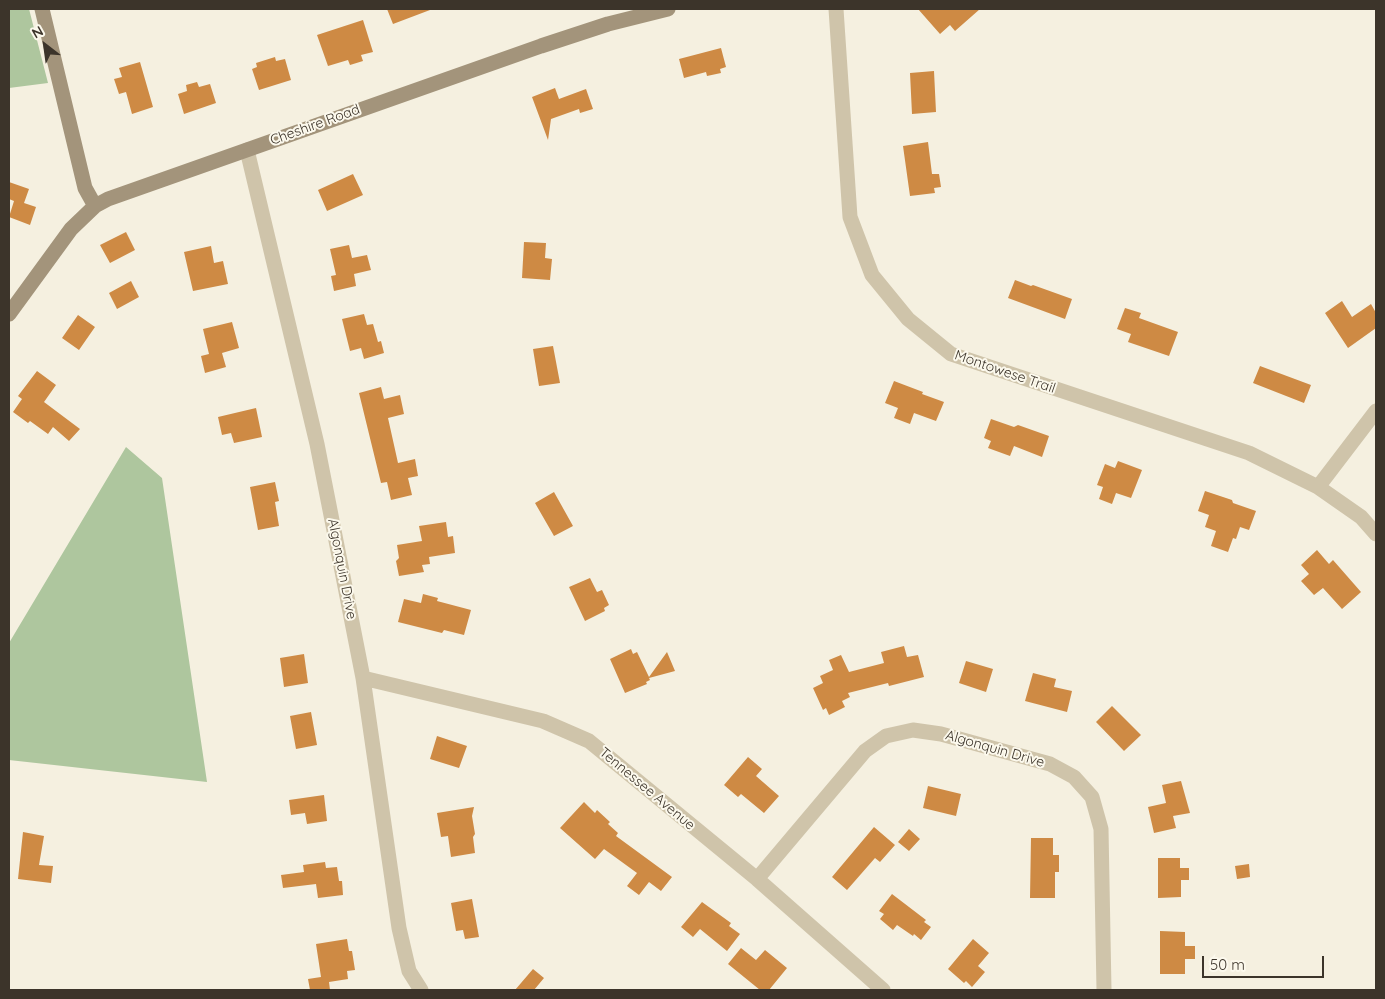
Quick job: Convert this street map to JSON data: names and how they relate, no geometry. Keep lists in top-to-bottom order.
{
  "streets": {
    "street": [
      "Cheshire Road",
      "Montowese Trail",
      "Algonquin Drive",
      "Tennessee Avenue"
    ]
  },
  "crossings": [
    ["Cheshire Road", "Algonquin Drive"],
    ["Algonquin Drive", "Tennessee Avenue"]
  ],
  "scale_bar": "50 m",
  "north": "top left"
}
